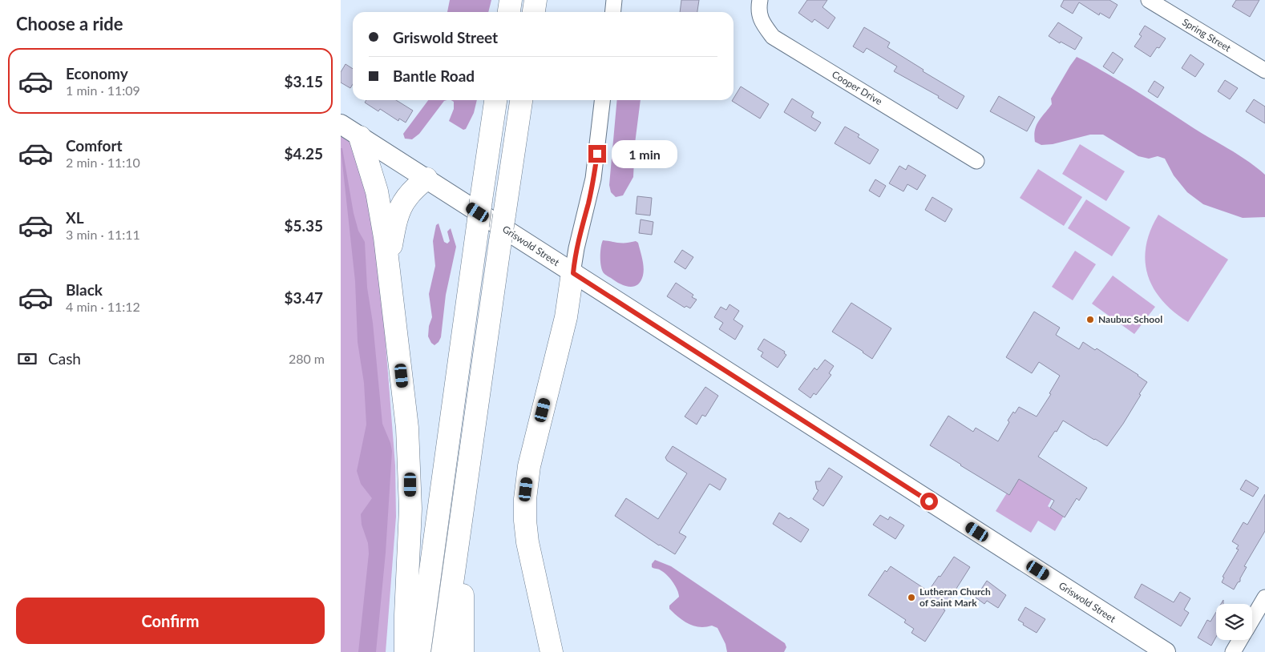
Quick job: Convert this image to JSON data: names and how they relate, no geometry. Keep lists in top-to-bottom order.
{
  "streets": {
    "main road": ["Griswold Street"],
    "street": ["Spring Street", "Cooper Drive"]
  },
  "places": ["Naubuc School", "Lutheran Church of Saint Mark"],
  "page": {
    "heading": "Choose a ride",
    "banner": ["Griswold Street", "Bantle Road"],
    "list": [
      {
        "name": "Economy",
        "note": "1 min · 11:09",
        "value": "$3.15"
      },
      {
        "name": "Comfort",
        "note": "2 min · 11:10",
        "value": "$4.25"
      },
      {
        "name": "XL",
        "note": "3 min · 11:11",
        "value": "$5.35"
      },
      {
        "name": "Black",
        "note": "4 min · 11:12",
        "value": "$3.47"
      }
    ],
    "bubble": "1 min",
    "pay": ["Cash", "280 m"],
    "buttons": "Confirm"
  }
}
